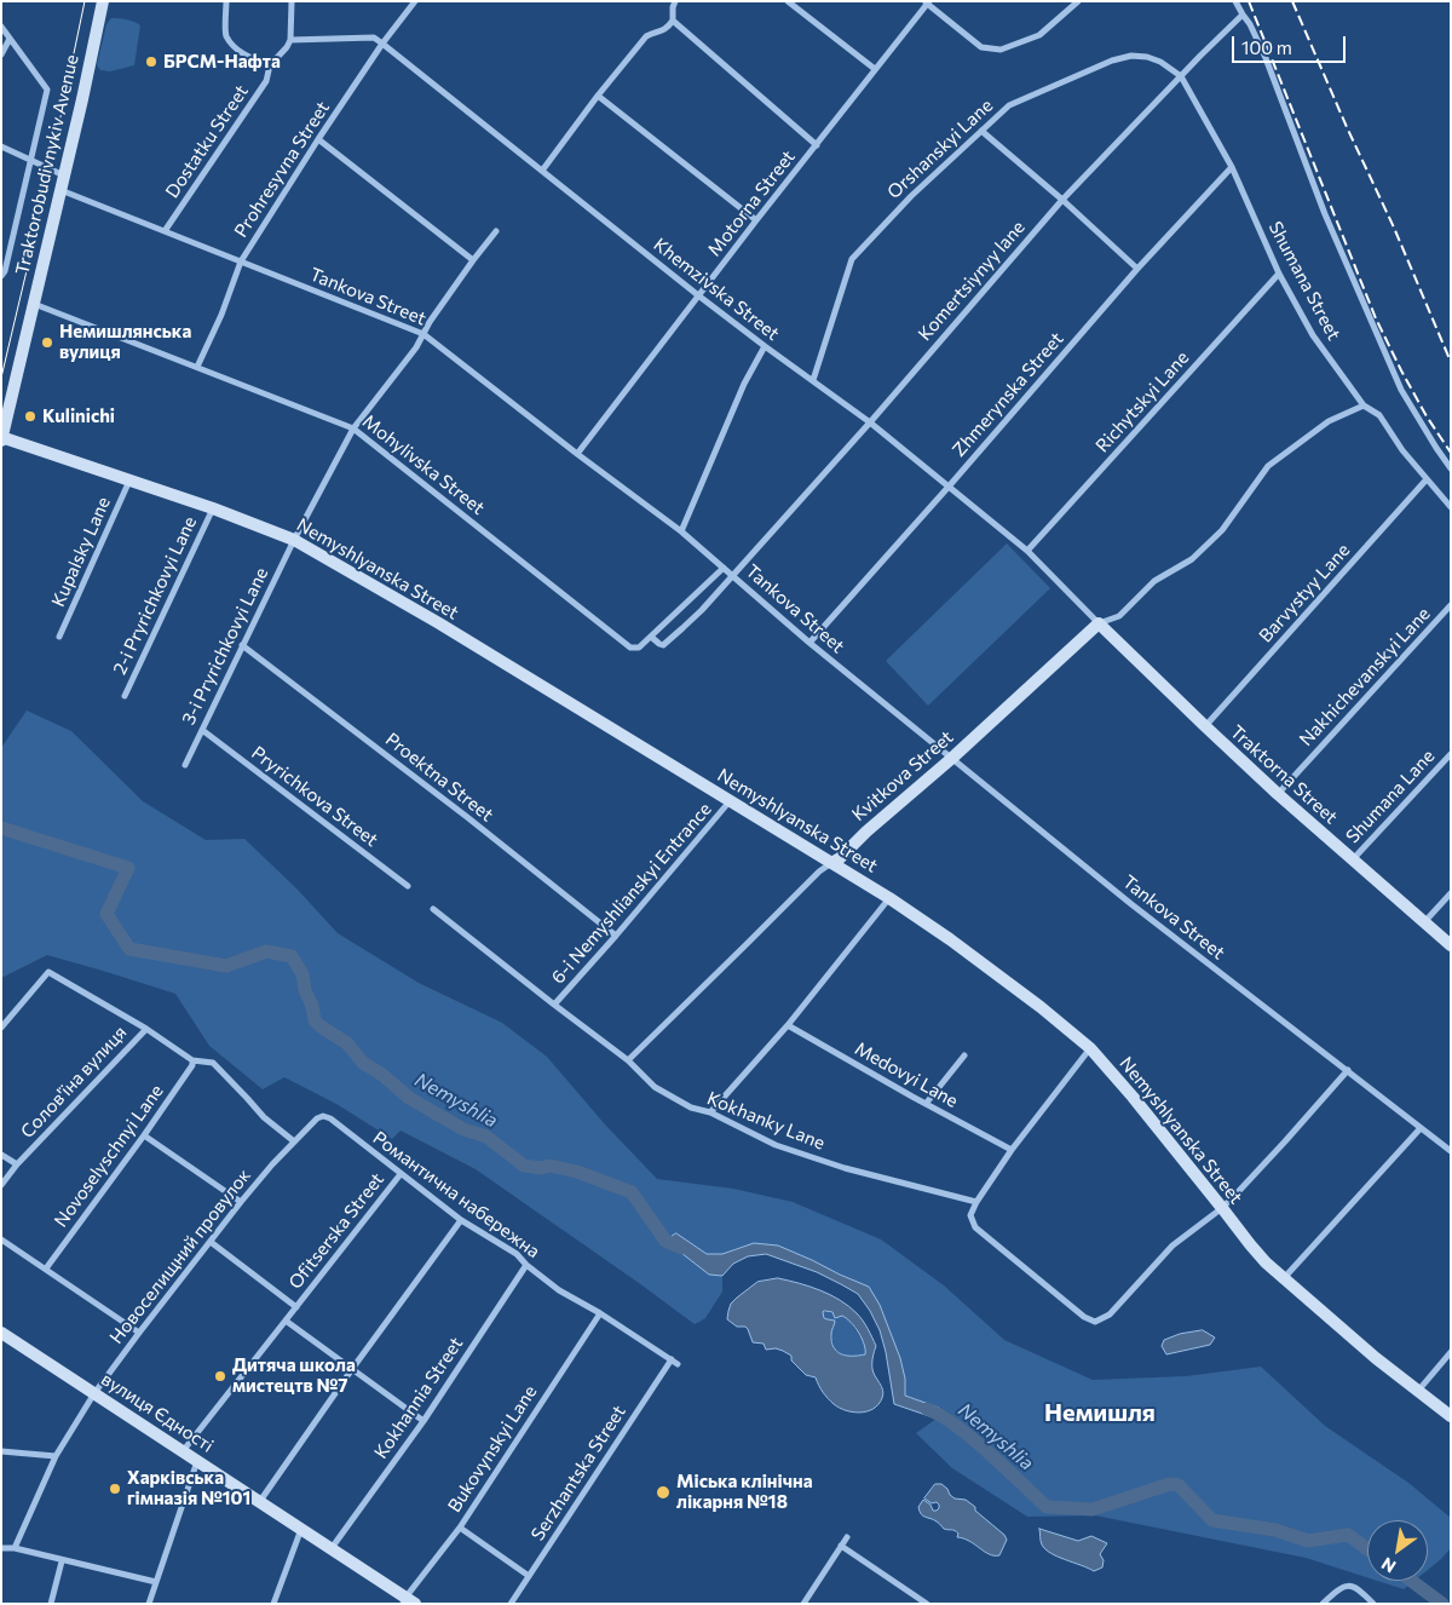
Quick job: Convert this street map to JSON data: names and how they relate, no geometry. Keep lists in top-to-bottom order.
{
  "streets": {
    "street": [
      "Dostatku Street",
      "Orshanskyi Lane",
      "Traktorobudivnykiv Avenue",
      "Prohresyvna Street",
      "Motorna Street",
      "Komertsiynyy lane",
      "Shumana Street",
      "Khemzivska Street",
      "Tankova Street",
      "Zhmerynska Street",
      "Richytskyi Lane",
      "Mohylivska Street",
      "Kupalsky Lane",
      "Nemyshlyanska Street",
      "Barvystyy Lane",
      "2-i Pryrichkovyi Lane",
      "3-i Pryrichkovyi Lane",
      "Nakhichevanskyi Lane",
      "Traktorna Street",
      "Kvitkova Street",
      "Proektna Street",
      "Pryrichkova Street",
      "Shumana Lane",
      "6-i Nemyshlianskyi Entrance",
      "Medovyi Lane",
      "Солов'їна вулиця",
      "Kokhanky Lane",
      "Novoselyschnyi Lane",
      "Романтична набережна",
      "Ofitserska Street",
      "Новоселищний провулок",
      "Kokhannia Street",
      "вулиця Єдності",
      "Bukovynskyi Lane",
      "Serzhantska Street"
    ]
  },
  "crossings": [
    ["Dostatku Street", "Khemzivska Street"],
    ["Dostatku Street", "Tankova Street"],
    ["Orshanskyi Lane", "Komertsiynyy lane"],
    ["Orshanskyi Lane", "Shumana Street"],
    ["Orshanskyi Lane", "Khemzivska Street"],
    ["Traktorobudivnykiv Avenue", "Tankova Street"],
    ["Traktorobudivnykiv Avenue", "Mohylivska Street"],
    ["Traktorobudivnykiv Avenue", "Nemyshlyanska Street"],
    ["Prohresyvna Street", "Khemzivska Street"],
    ["Prohresyvna Street", "Tankova Street"],
    ["Prohresyvna Street", "Mohylivska Street"],
    ["Motorna Street", "Khemzivska Street"],
    ["Motorna Street", "Tankova Street"],
    ["Komertsiynyy lane", "Shumana Street"],
    ["Komertsiynyy lane", "Khemzivska Street"],
    ["Komertsiynyy lane", "Tankova Street"],
    ["Komertsiynyy lane", "Mohylivska Street"],
    ["Shumana Street", "Zhmerynska Street"],
    ["Shumana Street", "Richytskyi Lane"],
    ["Shumana Street", "Barvystyy Lane"],
    ["Khemzivska Street", "Zhmerynska Street"],
    ["Khemzivska Street", "Richytskyi Lane"],
    ["Khemzivska Street", "Traktorna Street"],
    ["Khemzivska Street", "Kvitkova Street"],
    ["Tankova Street", "Zhmerynska Street"],
    ["Tankova Street", "3-i Pryrichkovyi Lane"],
    ["Tankova Street", "Kvitkova Street"],
    ["Mohylivska Street", "3-i Pryrichkovyi Lane"],
    ["Kupalsky Lane", "Nemyshlyanska Street"],
    ["Nemyshlyanska Street", "2-i Pryrichkovyi Lane"],
    ["Nemyshlyanska Street", "3-i Pryrichkovyi Lane"],
    ["Nemyshlyanska Street", "Kvitkova Street"],
    ["Nemyshlyanska Street", "6-i Nemyshlianskyi Entrance"],
    ["Barvystyy Lane", "Traktorna Street"],
    ["3-i Pryrichkovyi Lane", "Proektna Street"],
    ["3-i Pryrichkovyi Lane", "Pryrichkova Street"],
    ["Nakhichevanskyi Lane", "Traktorna Street"],
    ["Traktorna Street", "Kvitkova Street"],
    ["Traktorna Street", "Shumana Lane"],
    ["Kvitkova Street", "Kokhanky Lane"],
    ["Proektna Street", "6-i Nemyshlianskyi Entrance"],
    ["Романтична набережна", "Ofitserska Street"],
    ["Романтична набережна", "Новоселищний провулок"],
    ["Романтична набережна", "Kokhannia Street"],
    ["Романтична набережна", "Bukovynskyi Lane"],
    ["Романтична набережна", "Serzhantska Street"],
    ["Ofitserska Street", "Новоселищний провулок"],
    ["Ofitserska Street", "вулиця Єдності"],
    ["Новоселищний провулок", "вулиця Єдності"],
    ["Kokhannia Street", "вулиця Єдності"],
    ["вулиця Єдності", "Bukovynskyi Lane"]
  ],
  "districts": ["Немишля"],
  "water": ["Nemyshlia"],
  "places": [
    "БРСМ-Нафта",
    "Немишлянська вулиця",
    "Kulinichi",
    "Дитяча школа мистецтв №7",
    "Харківська гімназія №101",
    "Міська клінічна лікарня №18"
  ],
  "scale_bar": "100 m",
  "north": "bottom left"
}
